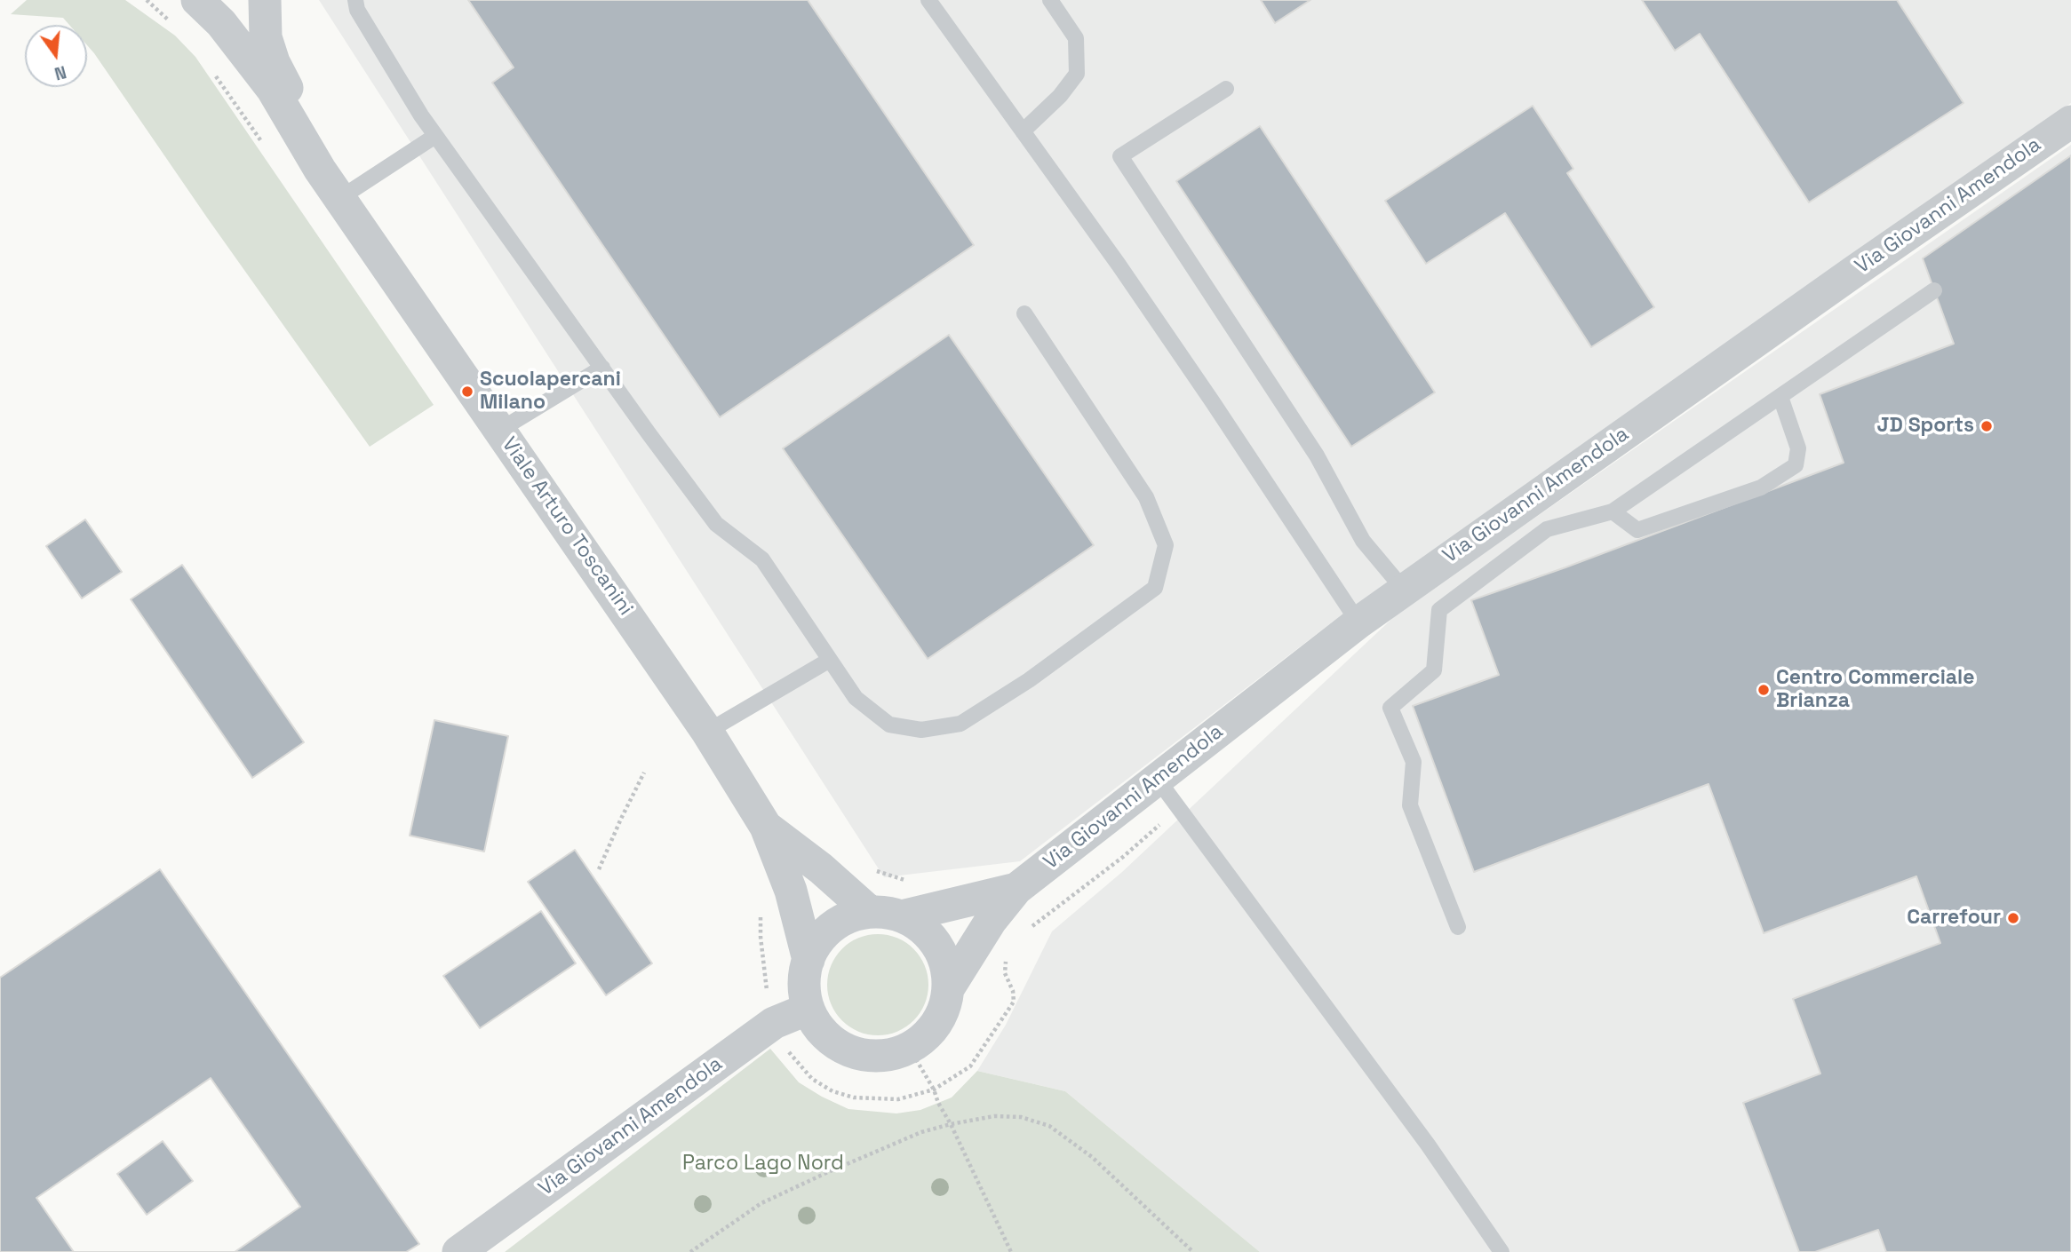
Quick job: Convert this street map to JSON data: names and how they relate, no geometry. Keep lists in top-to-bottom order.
{
  "streets": {
    "street": ["Via Giovanni Amendola", "Viale Arturo Toscanini"]
  },
  "crossings": [
    ["Via Giovanni Amendola", "Viale Arturo Toscanini"]
  ],
  "parks": ["Parco Lago Nord"],
  "places": [
    "Scuolapercani Milano",
    "JD Sports",
    "Centro Commerciale Brianza",
    "Carrefour"
  ],
  "north": "bottom"
}
